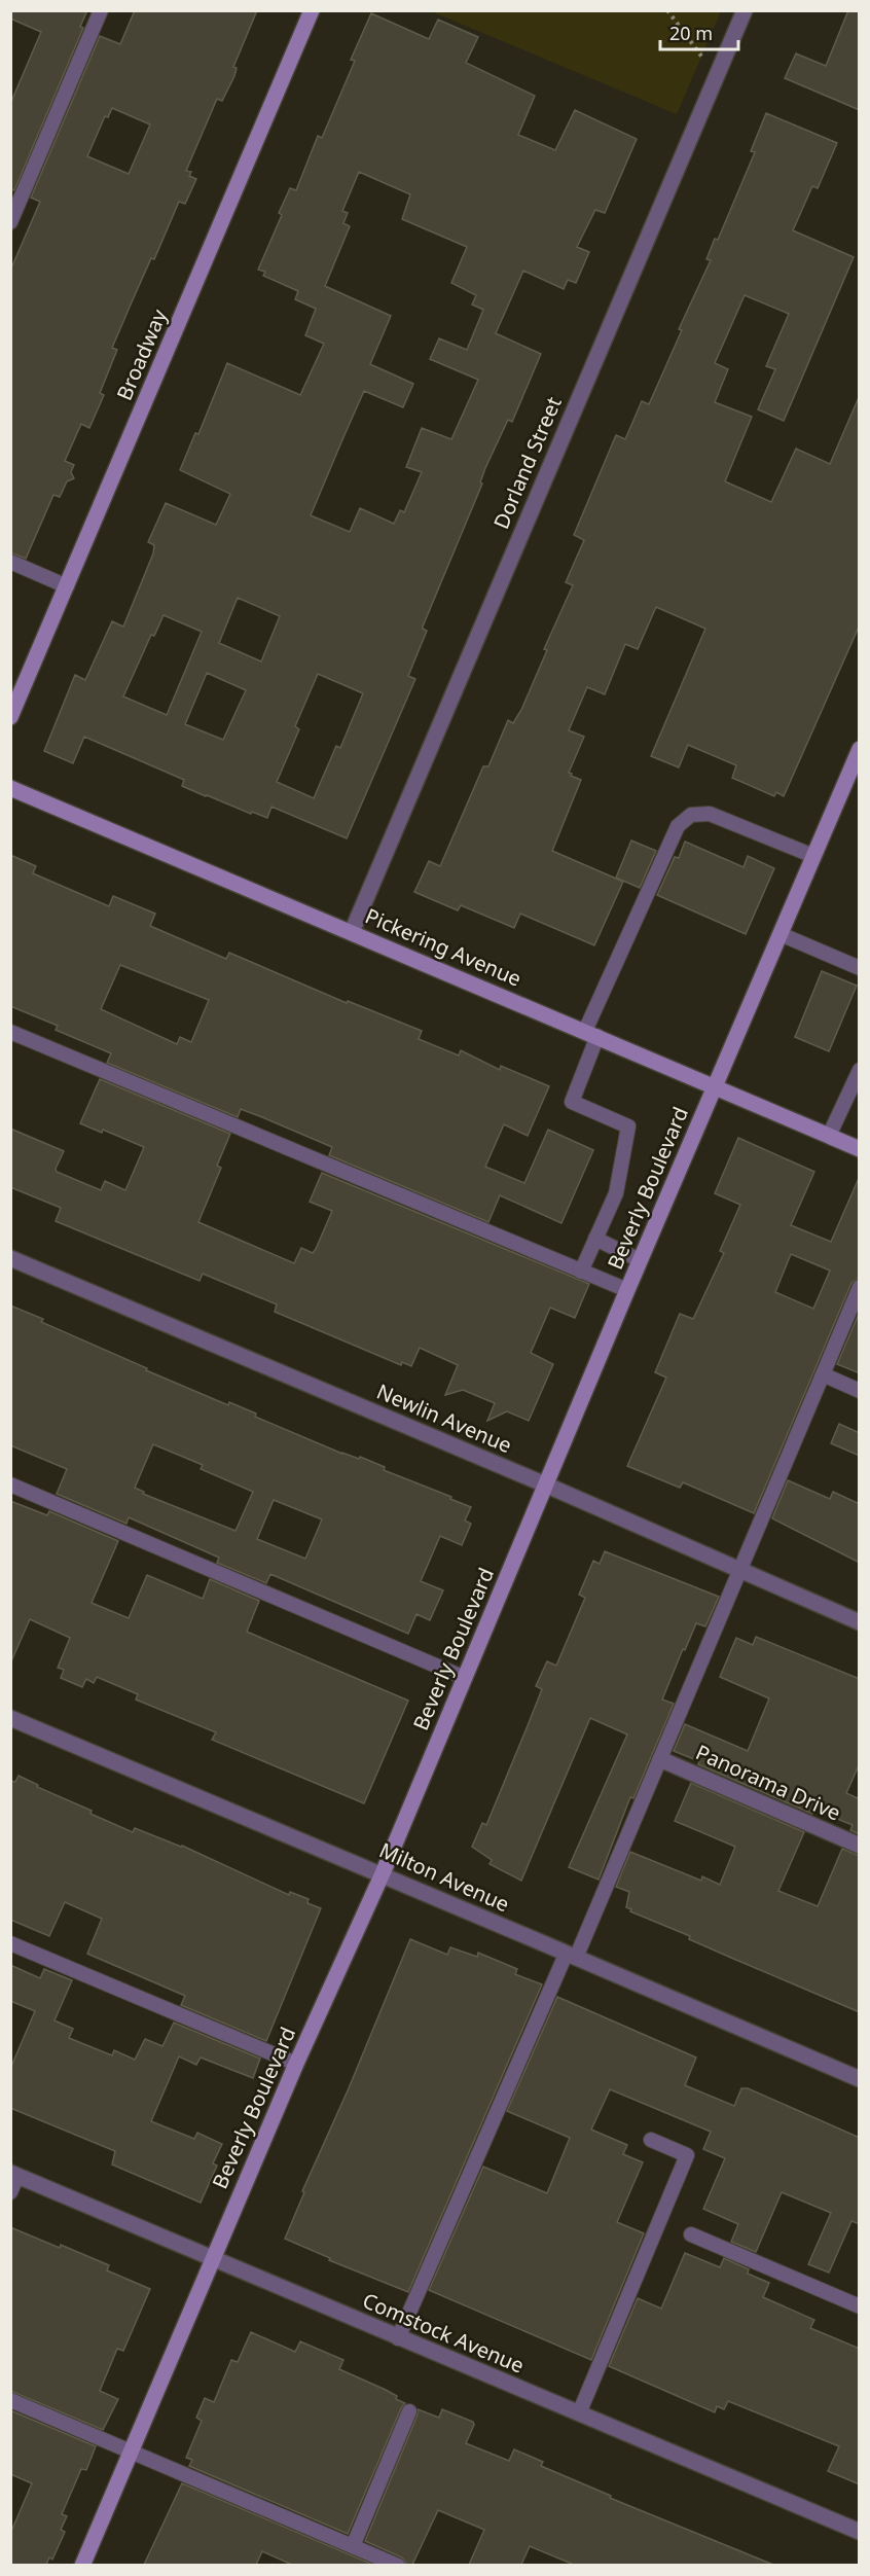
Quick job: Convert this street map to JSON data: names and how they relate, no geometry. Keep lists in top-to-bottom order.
{
  "streets": {
    "street": [
      "Broadway",
      "Dorland Street",
      "Pickering Avenue",
      "Beverly Boulevard",
      "Newlin Avenue",
      "Panorama Drive",
      "Milton Avenue",
      "Comstock Avenue"
    ]
  },
  "crossings": [
    ["Dorland Street", "Pickering Avenue"],
    ["Pickering Avenue", "Beverly Boulevard"],
    ["Beverly Boulevard", "Newlin Avenue"],
    ["Beverly Boulevard", "Milton Avenue"],
    ["Beverly Boulevard", "Comstock Avenue"]
  ],
  "scale_bar": "20 m"
}
